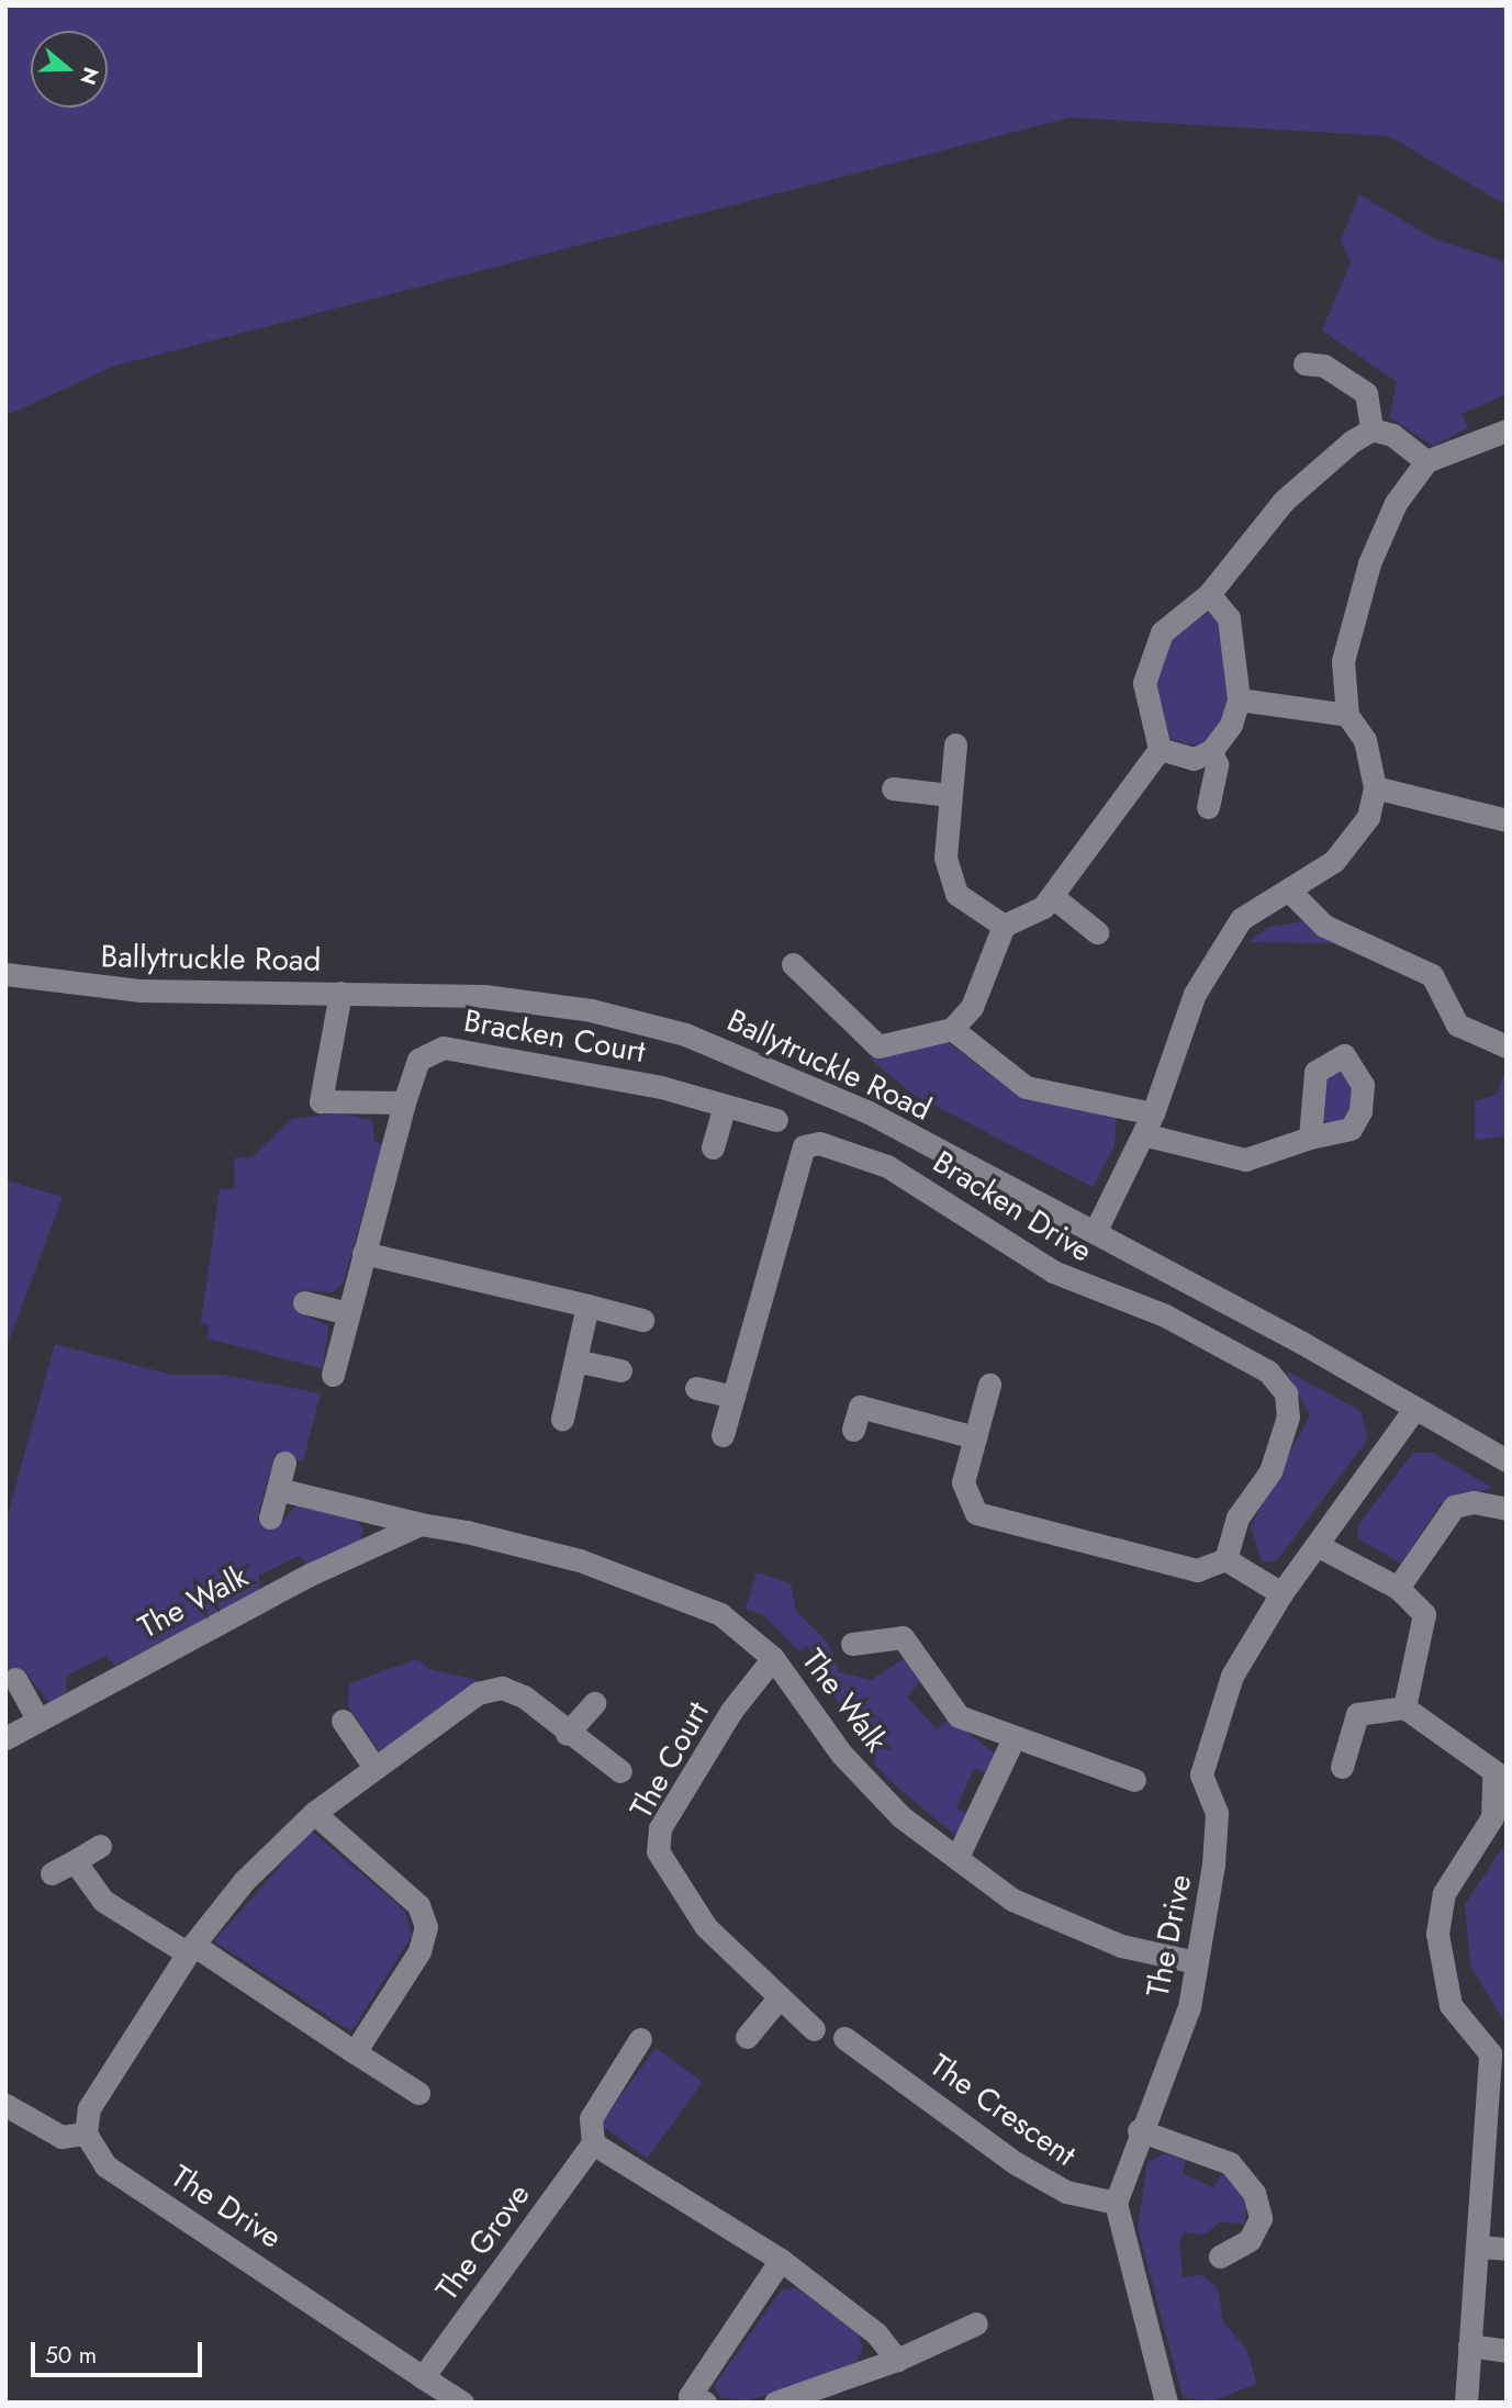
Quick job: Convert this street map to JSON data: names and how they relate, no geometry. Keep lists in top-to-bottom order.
{
  "streets": {
    "street": [
      "Ballytruckle Road",
      "Bracken Court",
      "Bracken Drive",
      "The Walk",
      "The Court",
      "The Drive",
      "The Crescent",
      "The Grove"
    ]
  },
  "crossings": [
    ["Ballytruckle Road", "The Drive"],
    ["The Walk", "The Court"],
    ["The Walk", "The Drive"],
    ["The Drive", "The Crescent"],
    ["The Drive", "The Grove"]
  ],
  "scale_bar": "50 m",
  "north": "right"
}
